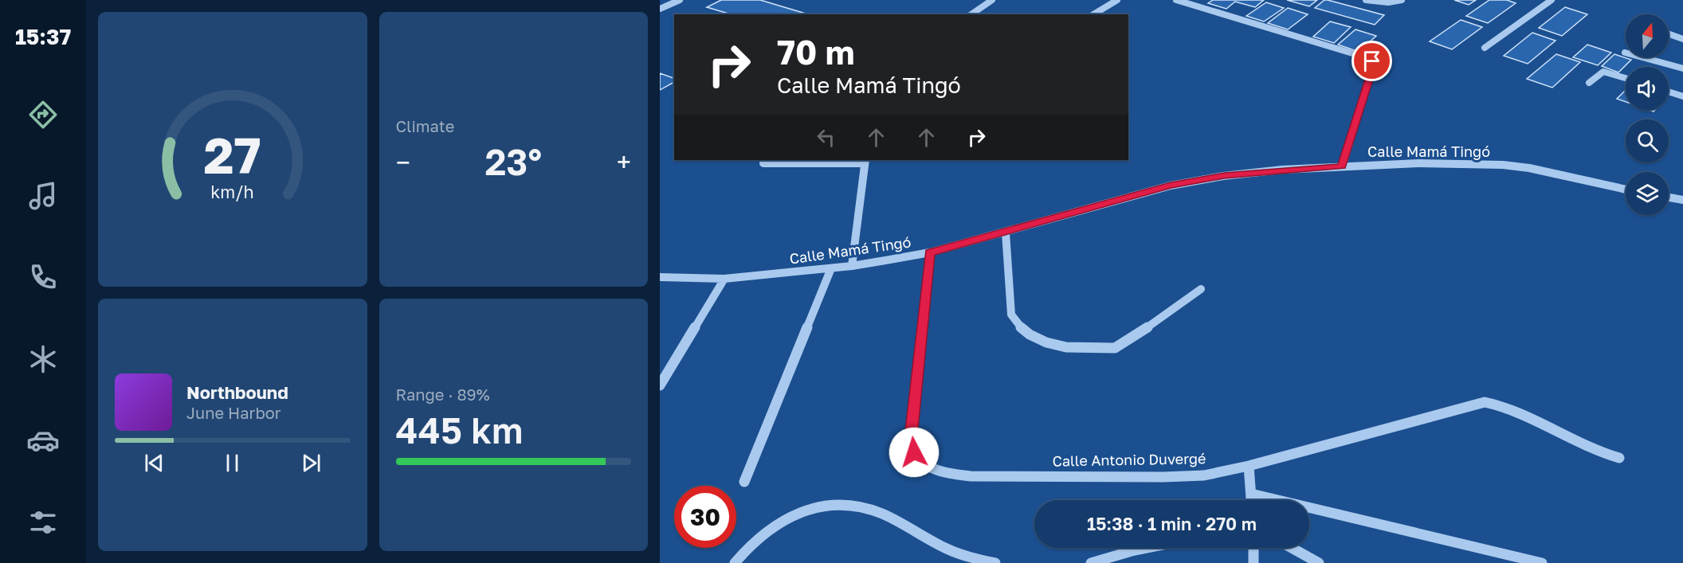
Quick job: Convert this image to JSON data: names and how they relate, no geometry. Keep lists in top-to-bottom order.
{
  "streets": {
    "street": ["Calle Mamá Tingó", "Calle Antonio Duvergé"]
  },
  "crossings": [
    ["Calle Mamá Tingó", "Calle Antonio Duvergé"]
  ],
  "north": "top",
  "page": {
    "tabs": "15:37",
    "tile": [
      "Climate",
      ["Range · 89%", "445 km"]
    ],
    "turn": ["70 m", "Calle Mamá Tingó"],
    "heat": ["−", "23°", "+"],
    "song": ["Northbound", "June Harbor"],
    "limit": "30",
    "trip": "15:38 · 1 min · 270 m",
    "gauge": ["27", "km/h"]
  }
}
